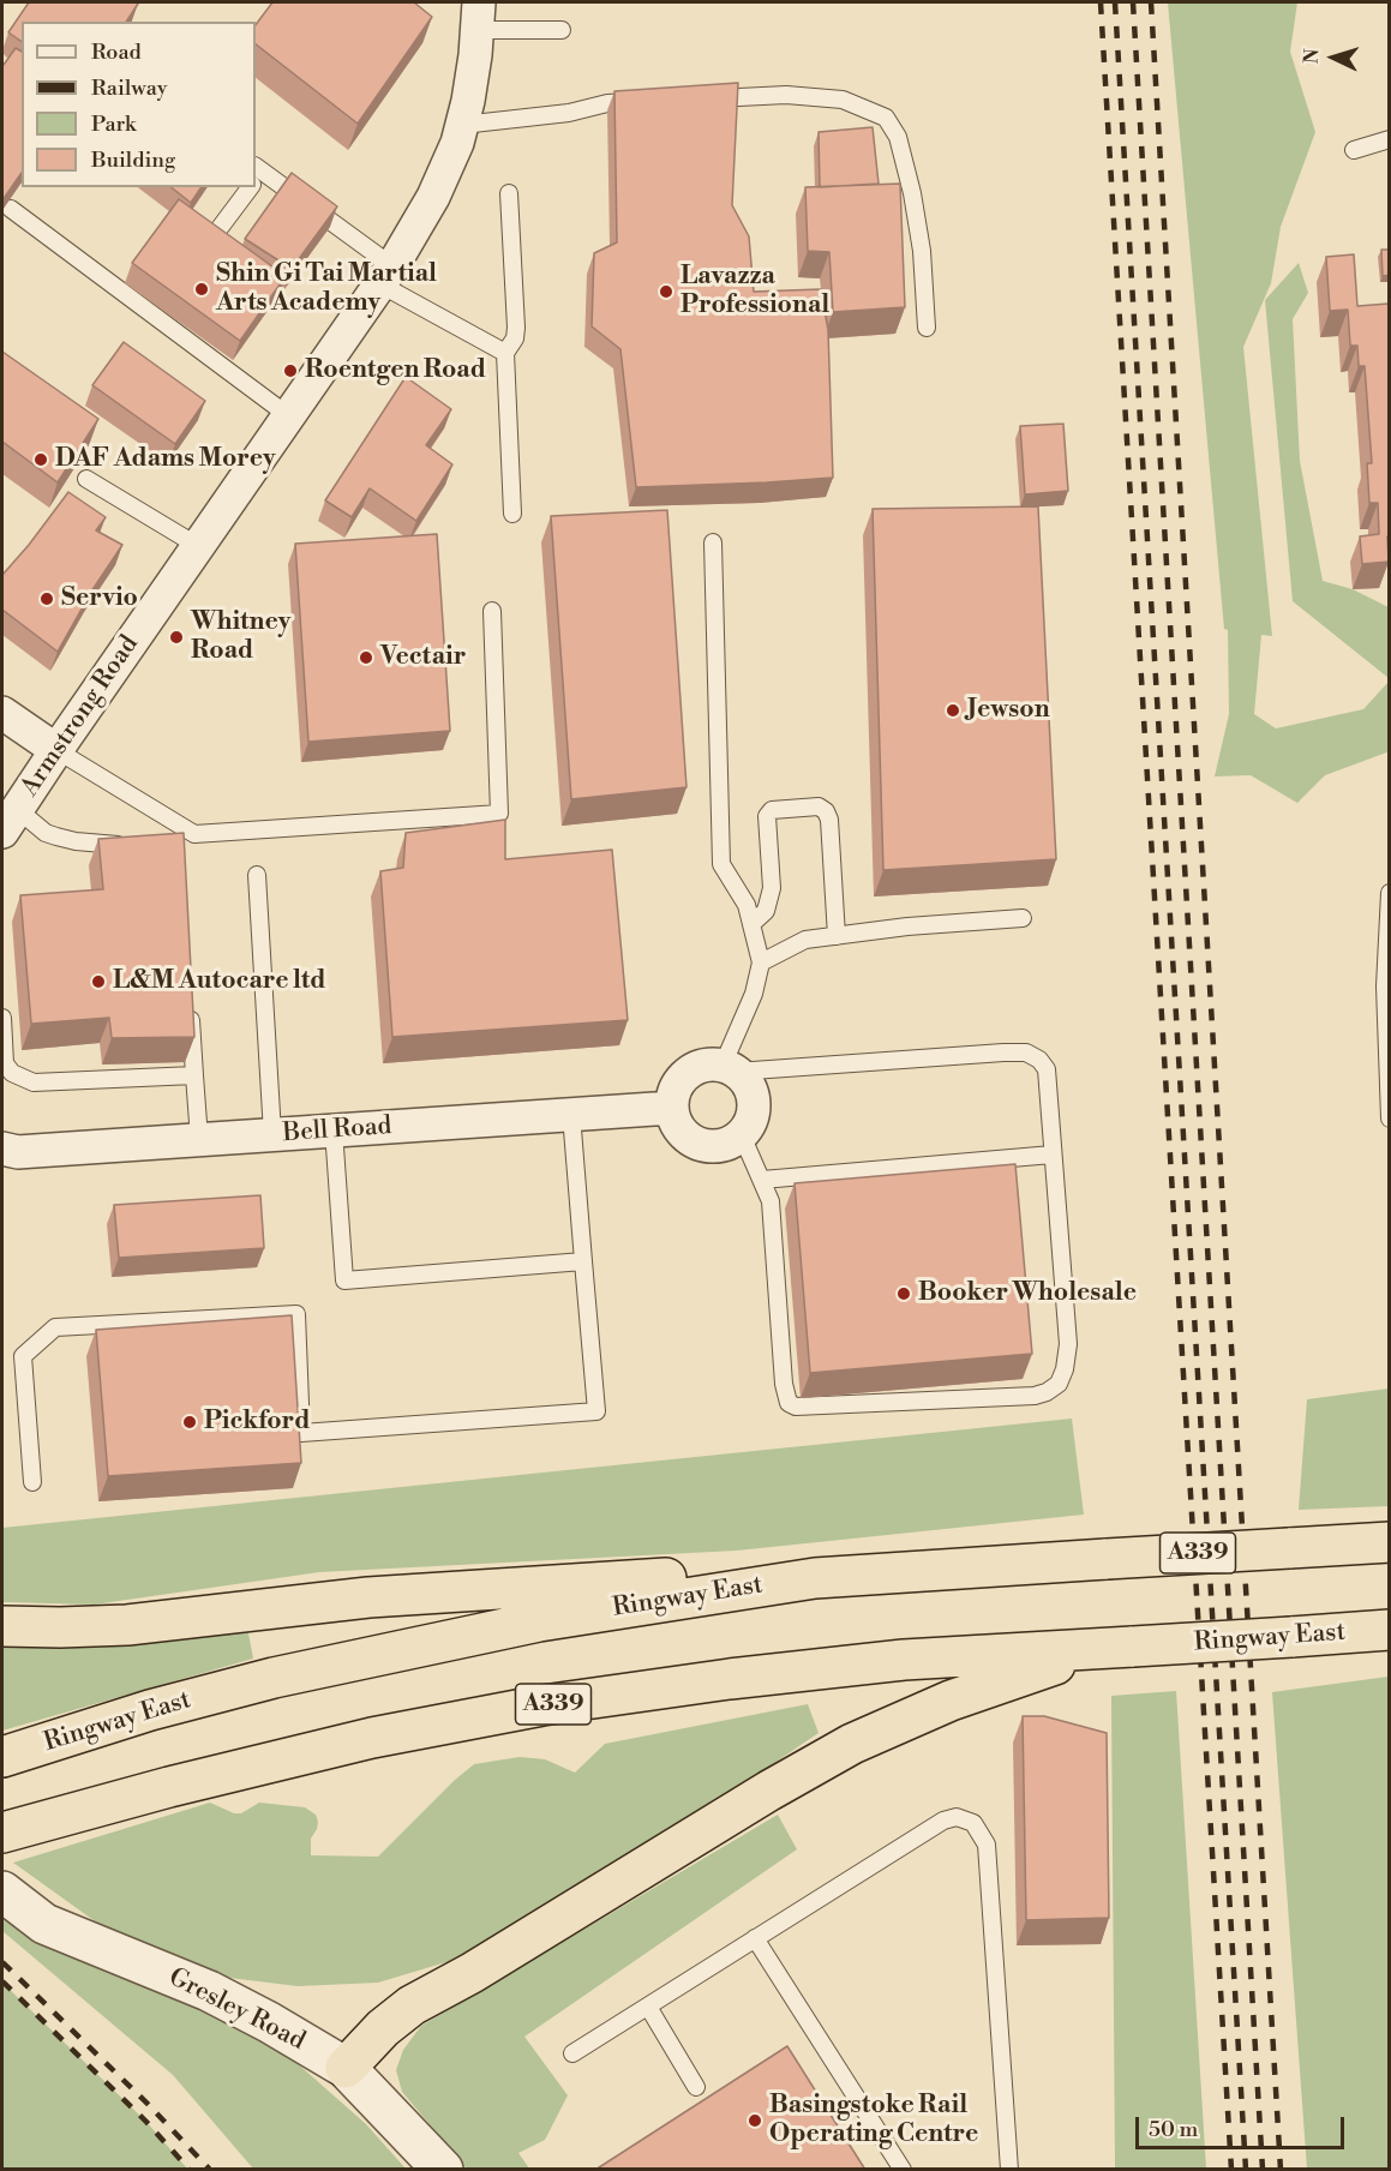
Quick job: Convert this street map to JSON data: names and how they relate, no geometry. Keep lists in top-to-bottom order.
{
  "streets": {
    "highway": ["A339", "Ringway East"],
    "street": ["Armstrong Road", "Bell Road", "Gresley Road"]
  },
  "places": [
    "Shin Gi Tai Martial Arts Academy",
    "Lavazza Professional",
    "Roentgen Road",
    "DAF Adams Morey",
    "Servio",
    "Whitney Road",
    "Vectair",
    "Jewson",
    "L&M Autocare ltd",
    "Booker Wholesale",
    "Pickford",
    "Basingstoke Rail Operating Centre"
  ],
  "legend": [
    "Road",
    "Railway",
    "Park",
    "Building"
  ],
  "scale_bar": "50 m",
  "north": "left"
}
